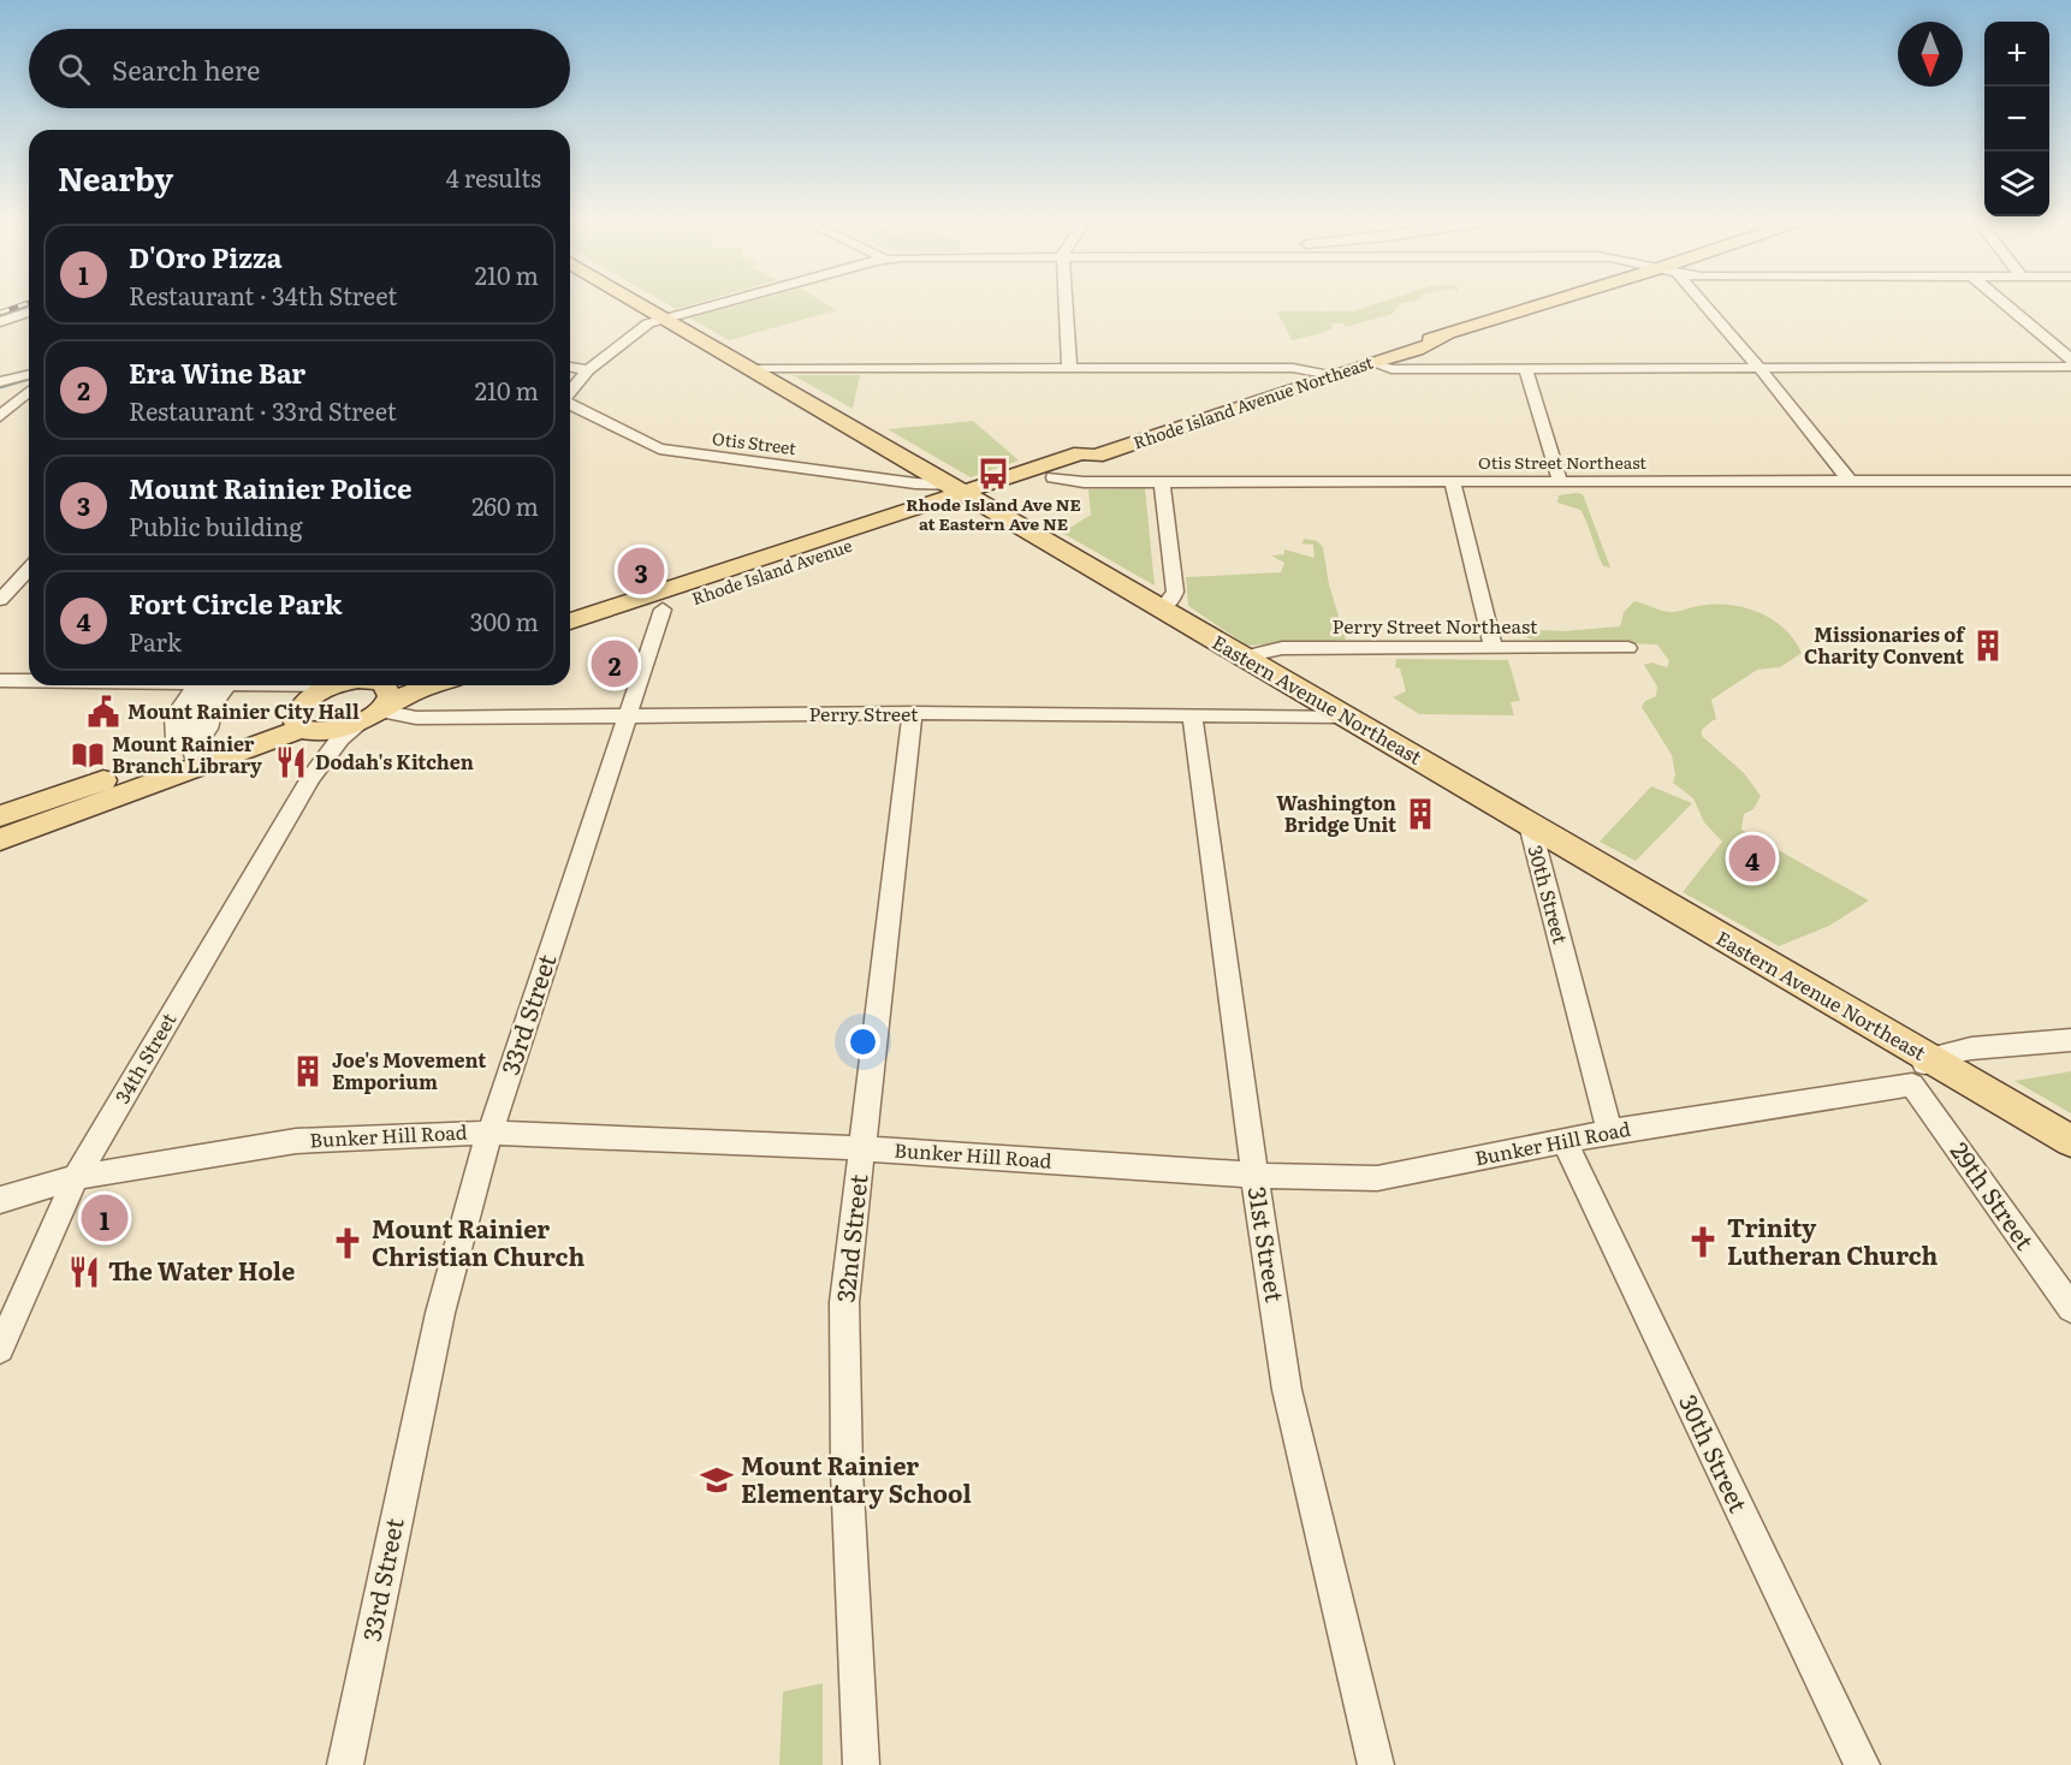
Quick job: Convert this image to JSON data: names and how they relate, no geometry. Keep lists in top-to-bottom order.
{
  "streets": {
    "main road": ["Rhode Island Avenue Northeast", "Rhode Island Avenue", "Eastern Avenue Northeast"],
    "street": [
      "Otis Street",
      "Otis Street Northeast",
      "Perry Street Northeast",
      "Perry Street",
      "30th Street",
      "33rd Street",
      "34th Street",
      "Bunker Hill Road",
      "29th Street",
      "32nd Street",
      "31st Street"
    ]
  },
  "crossings": [
    ["Rhode Island Avenue Northeast", "Otis Street"],
    ["Rhode Island Avenue Northeast", "Otis Street Northeast"],
    ["Rhode Island Avenue Northeast", "Rhode Island Avenue"],
    ["Rhode Island Avenue Northeast", "Eastern Avenue Northeast"],
    ["Otis Street", "Rhode Island Avenue"],
    ["Otis Street", "Eastern Avenue Northeast"],
    ["Rhode Island Avenue", "Eastern Avenue Northeast"],
    ["Rhode Island Avenue", "33rd Street"],
    ["Perry Street Northeast", "Eastern Avenue Northeast"],
    ["Eastern Avenue Northeast", "Perry Street"],
    ["Eastern Avenue Northeast", "30th Street"],
    ["Eastern Avenue Northeast", "Bunker Hill Road"],
    ["Eastern Avenue Northeast", "29th Street"],
    ["Perry Street", "33rd Street"],
    ["Perry Street", "34th Street"],
    ["Perry Street", "32nd Street"],
    ["Perry Street", "31st Street"],
    ["30th Street", "Bunker Hill Road"],
    ["33rd Street", "Bunker Hill Road"],
    ["34th Street", "Bunker Hill Road"],
    ["Bunker Hill Road", "29th Street"],
    ["Bunker Hill Road", "32nd Street"],
    ["Bunker Hill Road", "31st Street"]
  ],
  "places": {
    "bus stop": ["Rhode Island Ave NE at Eastern Ave NE"],
    "building": ["Missionaries of Charity Convent", "Washington Bridge Unit", "Joe's Movement Emporium"],
    "public building": ["Mount Rainier City Hall"],
    "library": ["Mount Rainier Branch Library"],
    "restaurant": ["Dodah's Kitchen", "The Water Hole"],
    "church": ["Trinity Lutheran Church", "Mount Rainier Christian Church"],
    "school or university": ["Mount Rainier Elementary School"]
  },
  "north": "bottom",
  "page": {
    "map_buttons": ["+", "−"],
    "search": "Search here",
    "heading": ["Nearby", "4 results"],
    "list": [
      {
        "mark": "1",
        "name": "D'Oro Pizza",
        "note": "Restaurant · 34th Street",
        "value": "210 m"
      },
      {
        "mark": "2",
        "name": "Era Wine Bar",
        "note": "Restaurant · 33rd Street",
        "value": "210 m"
      },
      {
        "mark": "3",
        "name": "Mount Rainier Police",
        "note": "Public building",
        "value": "260 m"
      },
      {
        "mark": "4",
        "name": "Fort Circle Park",
        "note": "Park",
        "value": "300 m"
      }
    ],
    "pins": [
      "3",
      "2",
      "4",
      "1"
    ]
  }
}
